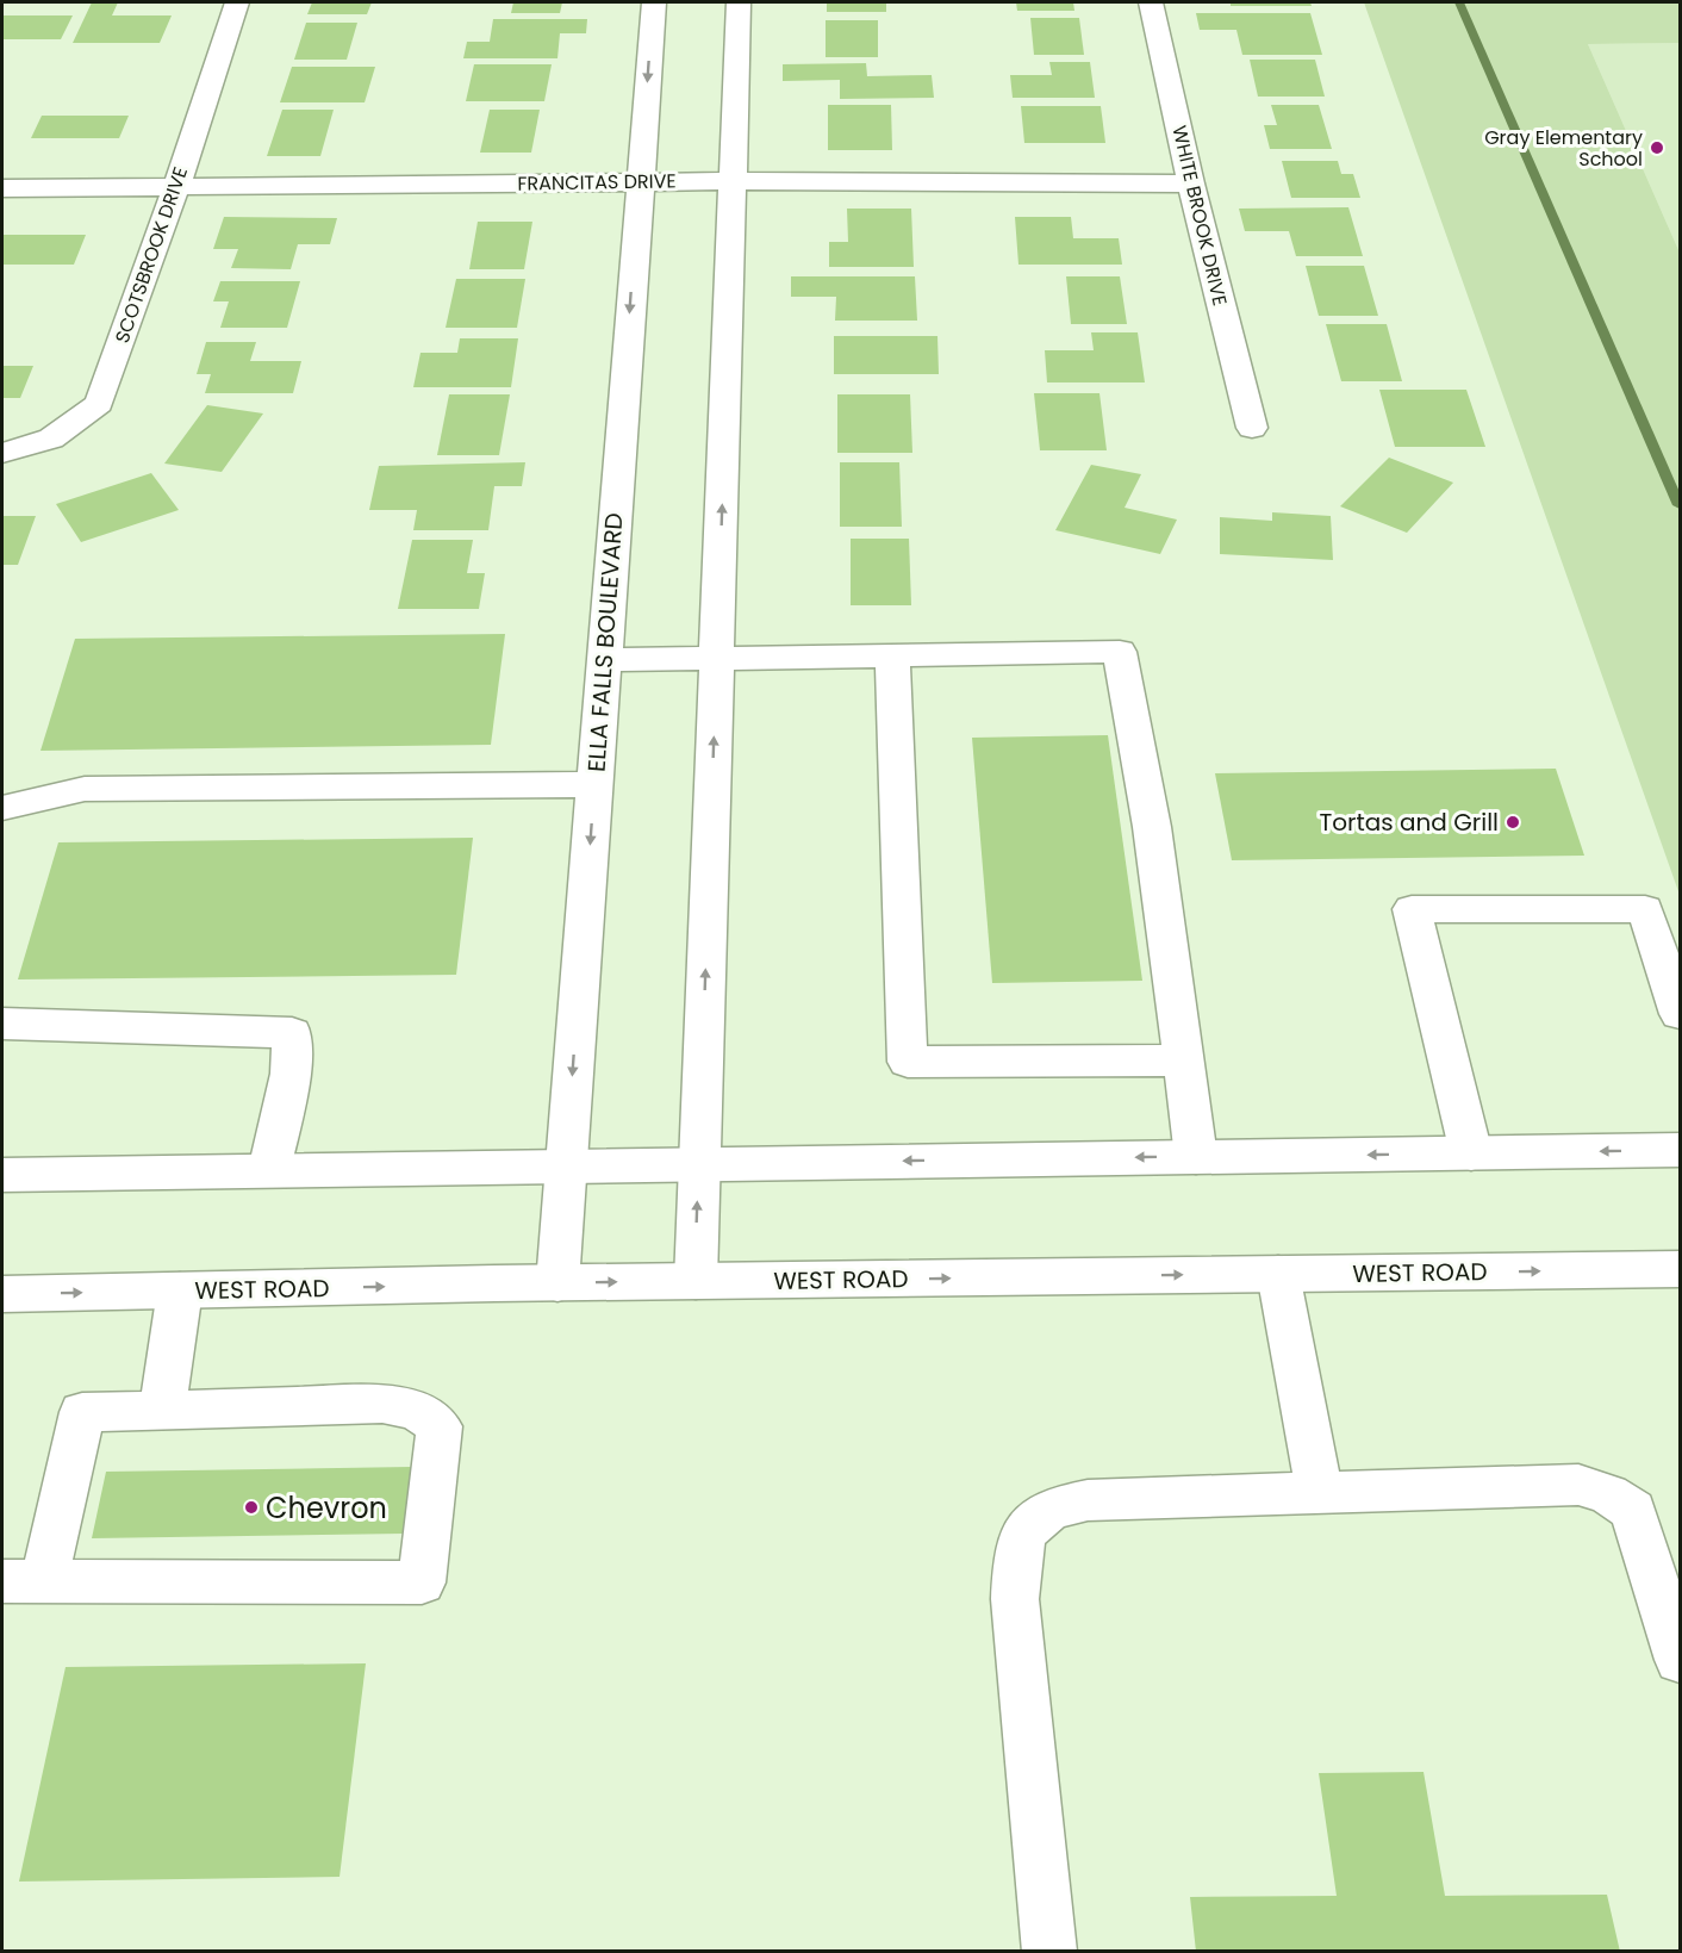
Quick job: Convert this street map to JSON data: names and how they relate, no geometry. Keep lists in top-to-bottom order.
{
  "streets": {
    "street": [
      "FRANCITAS DRIVE",
      "WHITE BROOK DRIVE",
      "SCOTSBROOK DRIVE",
      "ELLA FALLS BOULEVARD",
      "WEST ROAD"
    ]
  },
  "crossings": [
    ["FRANCITAS DRIVE", "WHITE BROOK DRIVE"],
    ["FRANCITAS DRIVE", "SCOTSBROOK DRIVE"],
    ["FRANCITAS DRIVE", "ELLA FALLS BOULEVARD"],
    ["ELLA FALLS BOULEVARD", "WEST ROAD"]
  ],
  "places": ["Gray Elementary School", "Tortas and Grill", "Chevron"]
}
